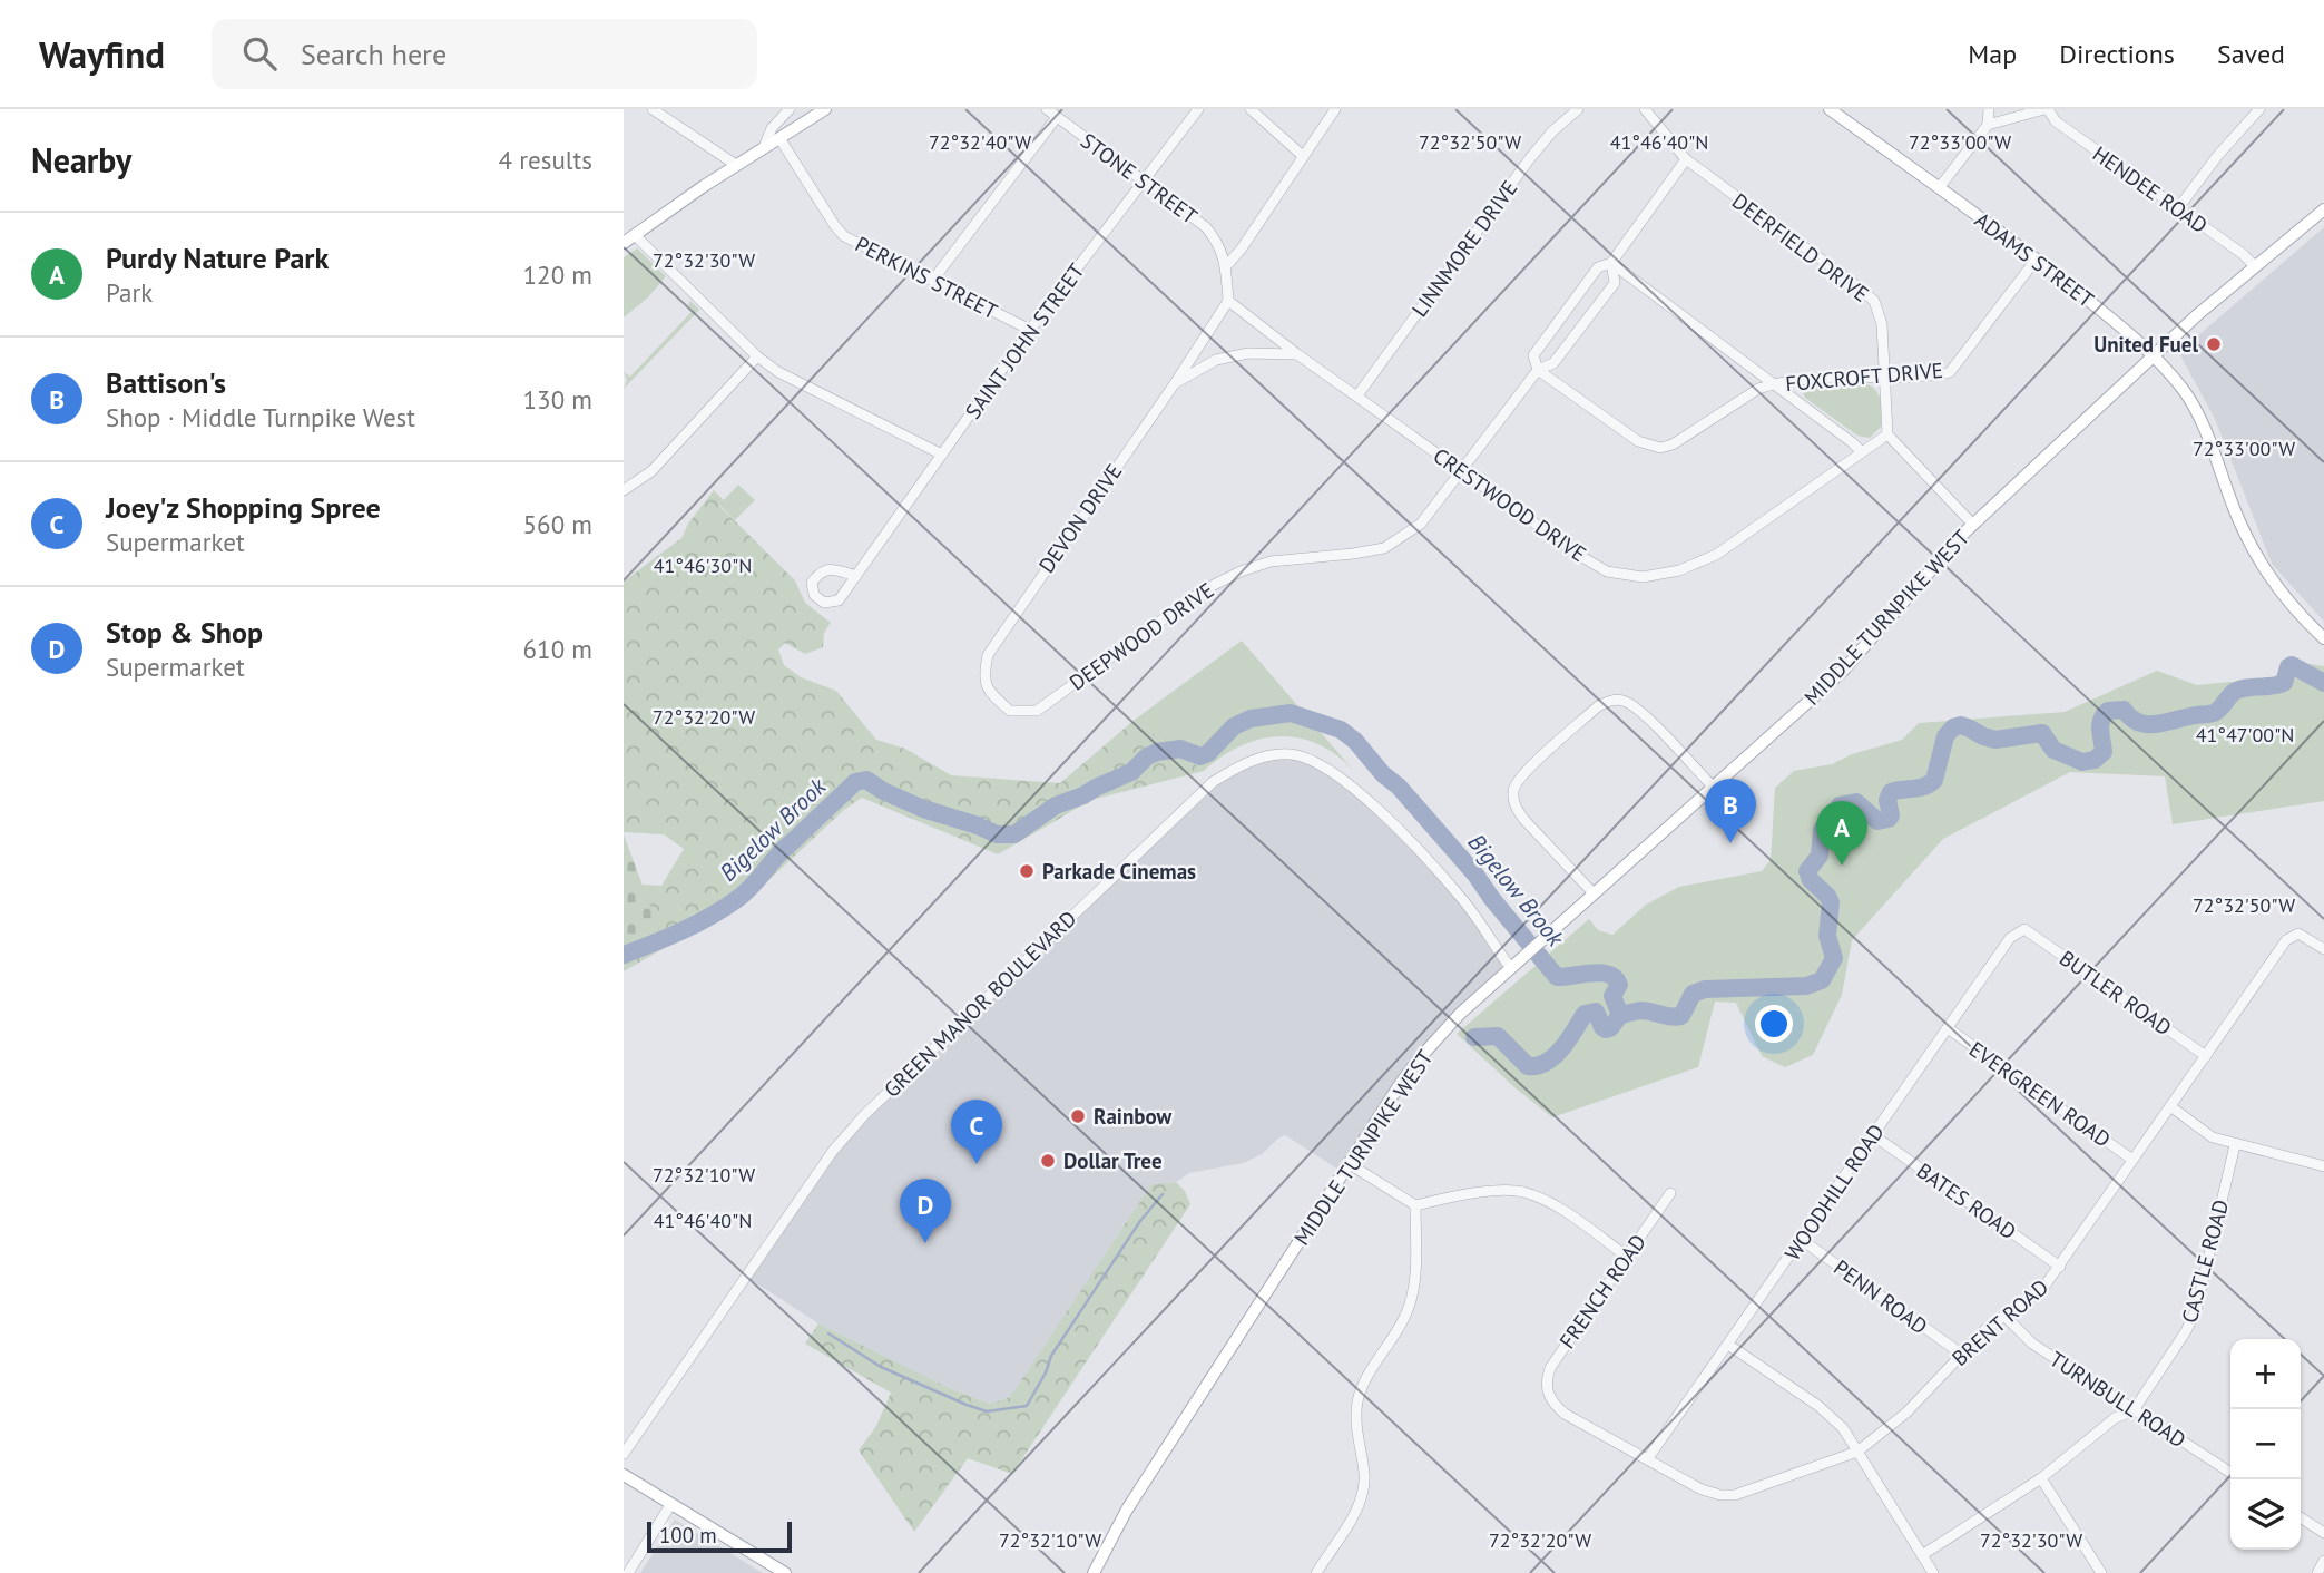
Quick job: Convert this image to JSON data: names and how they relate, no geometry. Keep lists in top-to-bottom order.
{
  "streets": {
    "main road": ["ADAMS STREET", "MIDDLE TURNPIKE WEST"],
    "street": [
      "STONE STREET",
      "HENDEE ROAD",
      "DEERFIELD DRIVE",
      "LINNMORE DRIVE",
      "PERKINS STREET",
      "SAINT JOHN STREET",
      "FOXCROFT DRIVE",
      "CRESTWOOD DRIVE",
      "DEVON DRIVE",
      "DEEPWOOD DRIVE",
      "BUTLER ROAD",
      "GREEN MANOR BOULEVARD",
      "EVERGREEN ROAD",
      "WOODHILL ROAD",
      "BATES ROAD",
      "CASTLE ROAD",
      "FRENCH ROAD",
      "PENN ROAD",
      "BRENT ROAD",
      "TURNBULL ROAD"
    ]
  },
  "crossings": [
    ["STONE STREET", "SAINT JOHN STREET"],
    ["STONE STREET", "CRESTWOOD DRIVE"],
    ["STONE STREET", "DEVON DRIVE"],
    ["HENDEE ROAD", "MIDDLE TURNPIKE WEST"],
    ["DEERFIELD DRIVE", "FOXCROFT DRIVE"],
    ["DEERFIELD DRIVE", "CRESTWOOD DRIVE"],
    ["DEERFIELD DRIVE", "DEEPWOOD DRIVE"],
    ["LINNMORE DRIVE", "CRESTWOOD DRIVE"],
    ["ADAMS STREET", "FOXCROFT DRIVE"],
    ["ADAMS STREET", "MIDDLE TURNPIKE WEST"],
    ["PERKINS STREET", "SAINT JOHN STREET"],
    ["FOXCROFT DRIVE", "DEEPWOOD DRIVE"],
    ["CRESTWOOD DRIVE", "DEVON DRIVE"],
    ["CRESTWOOD DRIVE", "DEEPWOOD DRIVE"],
    ["DEVON DRIVE", "DEEPWOOD DRIVE"],
    ["MIDDLE TURNPIKE WEST", "GREEN MANOR BOULEVARD"],
    ["BUTLER ROAD", "WOODHILL ROAD"],
    ["BUTLER ROAD", "BRENT ROAD"],
    ["EVERGREEN ROAD", "WOODHILL ROAD"],
    ["EVERGREEN ROAD", "BRENT ROAD"],
    ["WOODHILL ROAD", "BATES ROAD"],
    ["WOODHILL ROAD", "PENN ROAD"],
    ["WOODHILL ROAD", "BRENT ROAD"],
    ["BATES ROAD", "BRENT ROAD"],
    ["CASTLE ROAD", "TURNBULL ROAD"],
    ["FRENCH ROAD", "BRENT ROAD"],
    ["PENN ROAD", "BRENT ROAD"],
    ["BRENT ROAD", "TURNBULL ROAD"]
  ],
  "water": ["Bigelow Brook"],
  "places": [
    "United Fuel",
    "Parkade Cinemas",
    "Rainbow",
    "Dollar Tree"
  ],
  "scale_bar": "100 m",
  "page": {
    "header": "Wayfind",
    "search": "Search here",
    "nav": ["Map", "Directions", "Saved"],
    "heading": ["Nearby", "4 results"],
    "list": [
      {
        "mark": "A",
        "name": "Purdy Nature Park",
        "note": "Park",
        "value": "120 m"
      },
      {
        "mark": "B",
        "name": "Battison's",
        "note": "Shop · Middle Turnpike West",
        "value": "130 m"
      },
      {
        "mark": "C",
        "name": "Joey'z Shopping Spree",
        "note": "Supermarket",
        "value": "560 m"
      },
      {
        "mark": "D",
        "name": "Stop & Shop",
        "note": "Supermarket",
        "value": "610 m"
      }
    ],
    "pins": [
      "B",
      "A",
      "C",
      "D"
    ],
    "map_buttons": ["+", "−"],
    "scale": "100 m"
  },
  "coordinates": [
    "72°32'40\"W",
    "72°32'50\"W",
    "72°33'00\"W",
    "41°46'40\"N",
    "72°32'30\"W",
    "41°46'30\"N",
    "72°32'20\"W",
    "41°47'00\"N",
    "72°32'10\"W"
  ]
}
